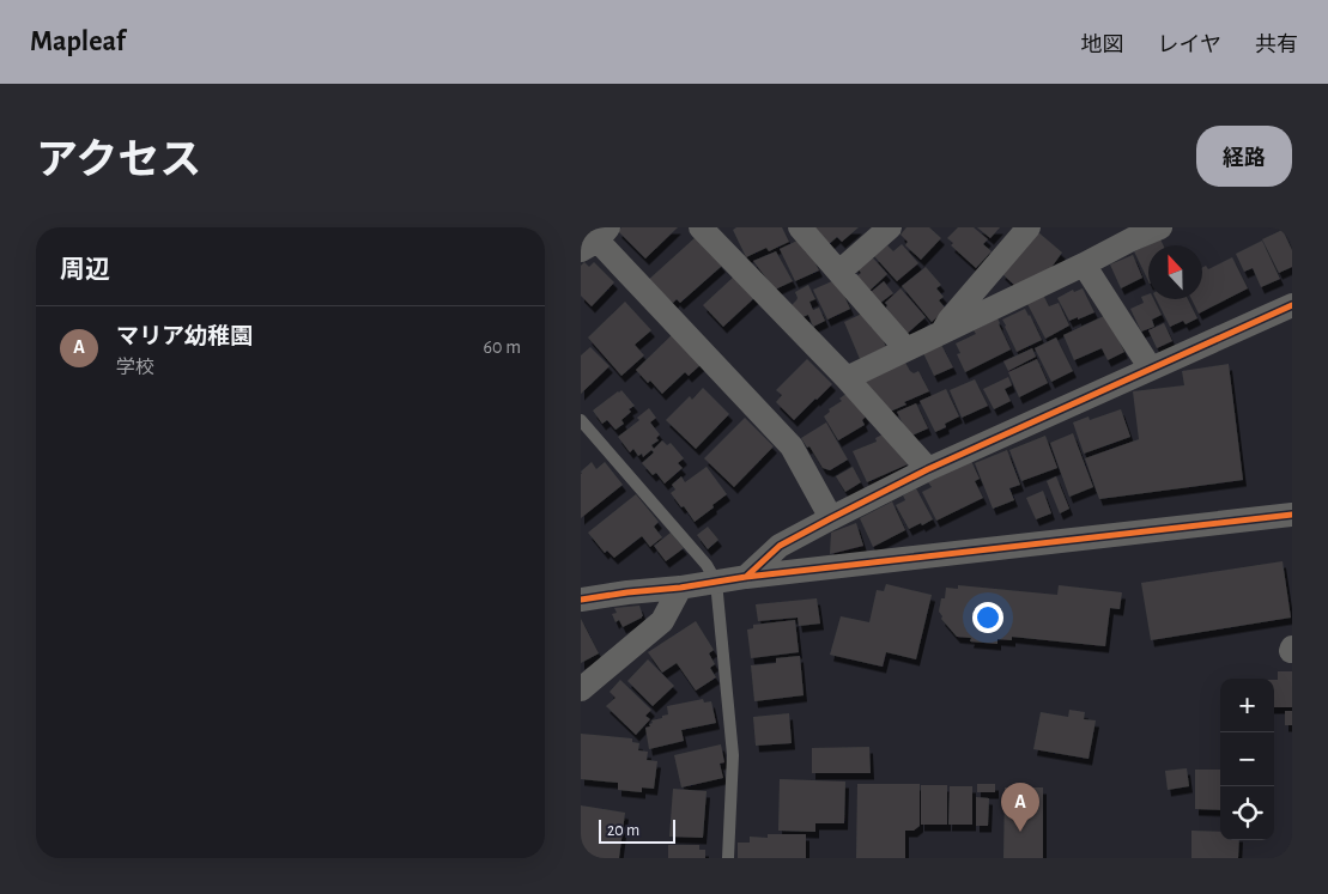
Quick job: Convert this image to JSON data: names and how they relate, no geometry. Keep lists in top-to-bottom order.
{
  "scale_bar": "20 m",
  "north": "top",
  "page": {
    "header": "Mapleaf",
    "nav": ["地図", "レイヤ", "共有"],
    "title": "アクセス",
    "buttons": "経路",
    "heading": "周辺",
    "list": [
      {
        "mark": "A",
        "name": "マリア幼稚園",
        "note": "学校",
        "value": "60 m"
      }
    ],
    "map_buttons": ["+", "−"],
    "pins": "A",
    "scale": "20 m"
  }
}
